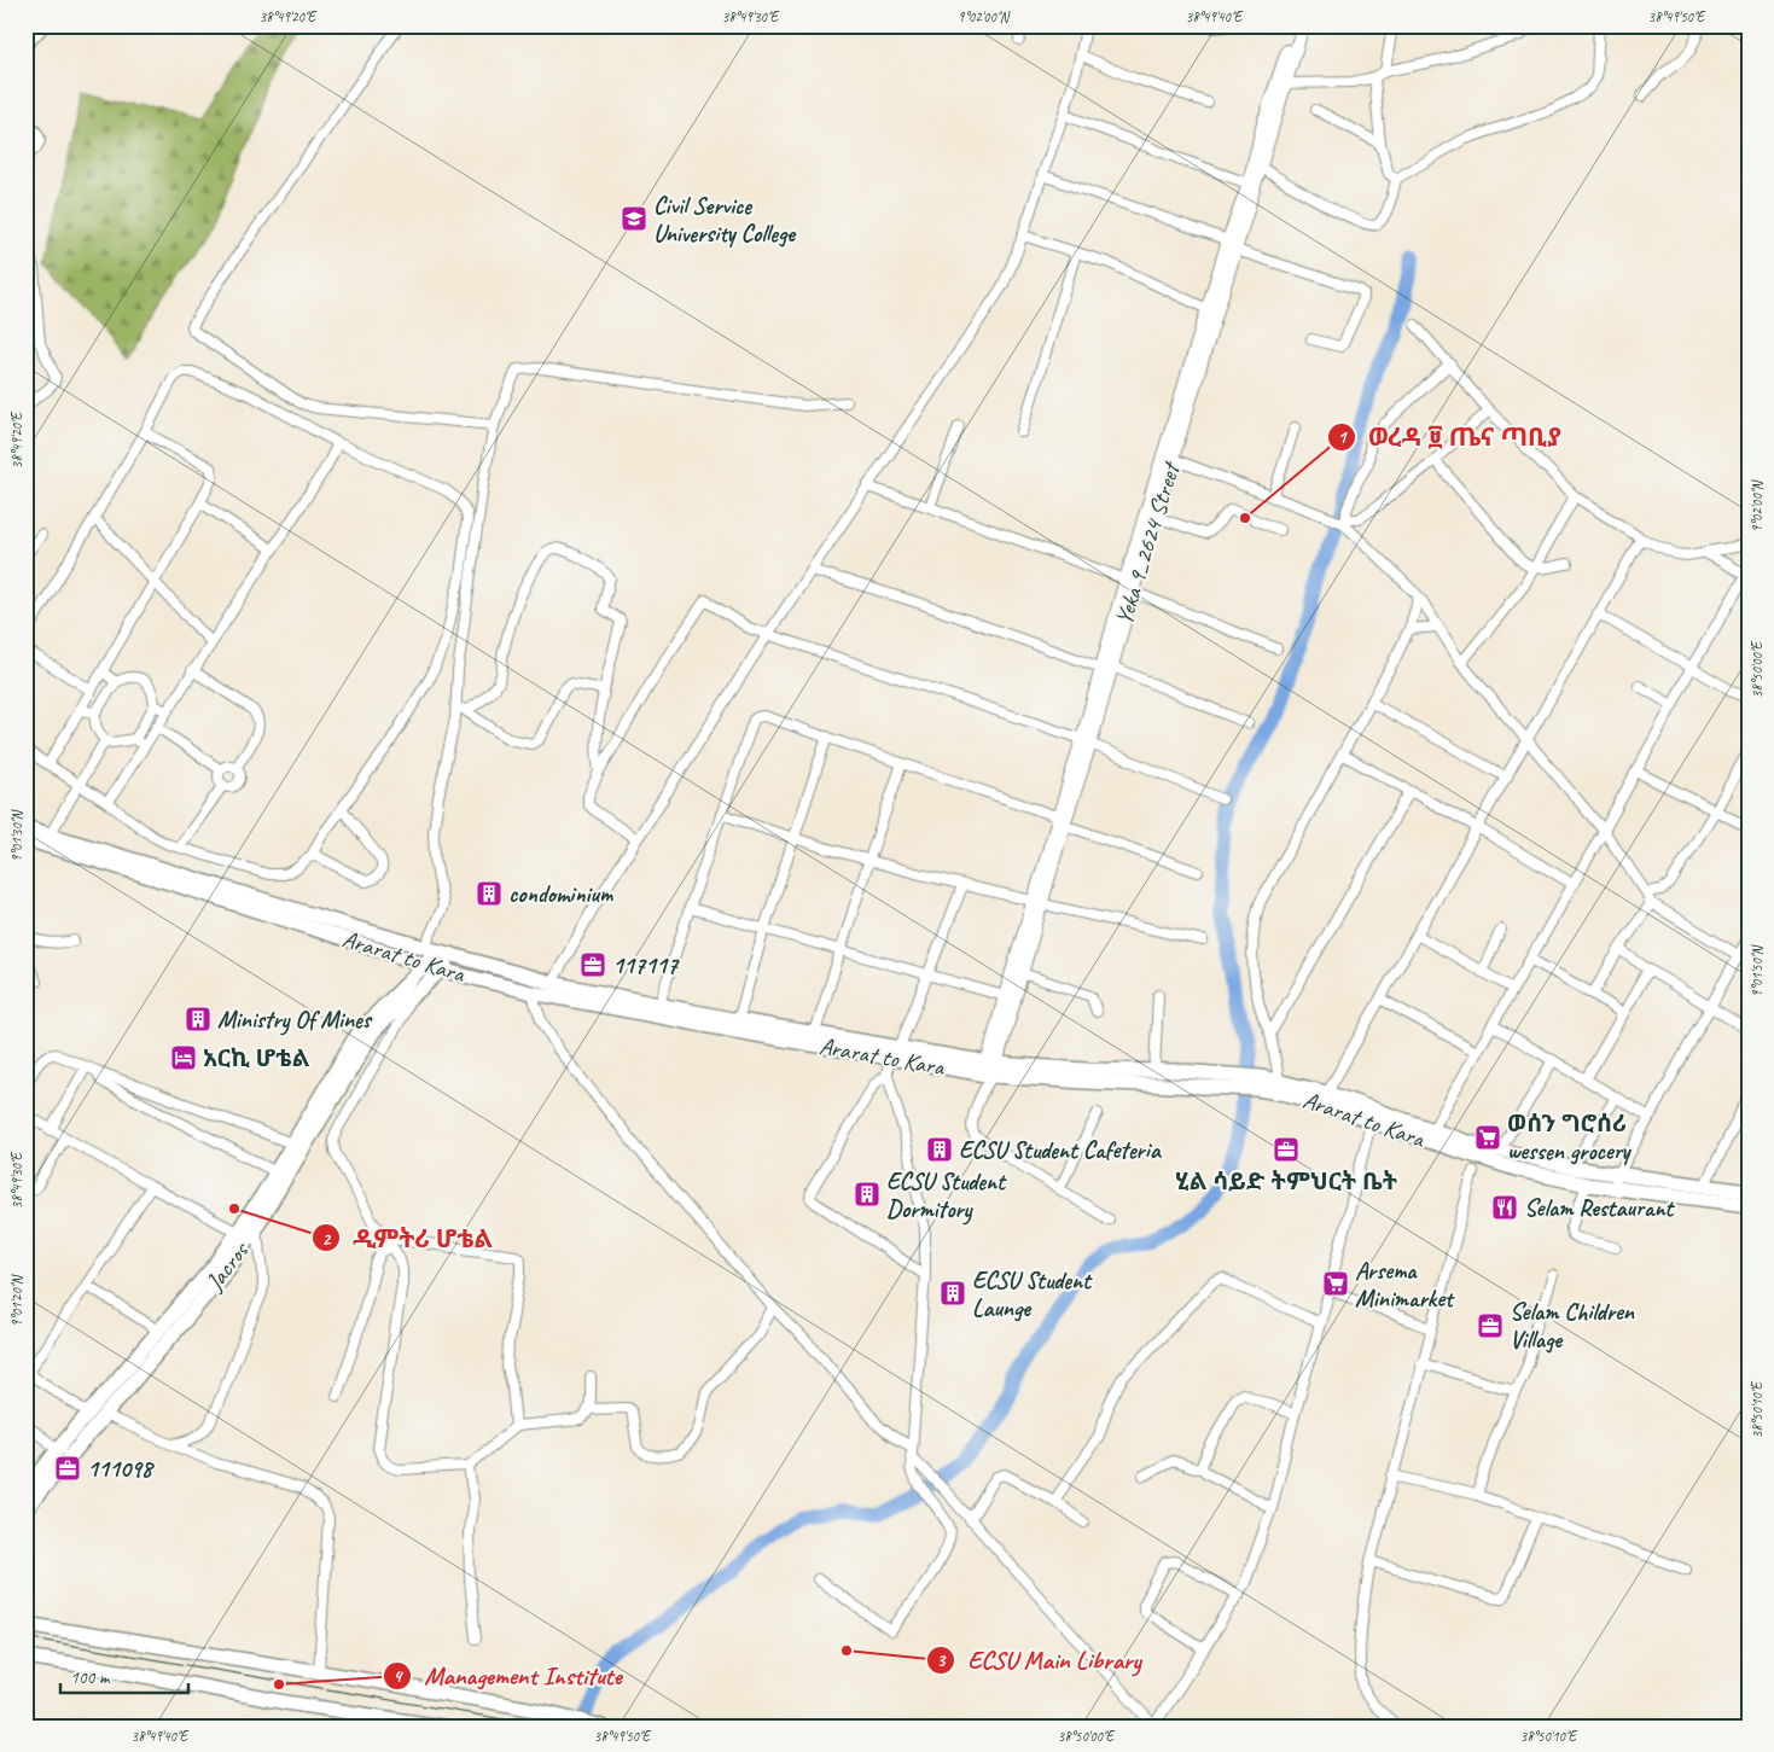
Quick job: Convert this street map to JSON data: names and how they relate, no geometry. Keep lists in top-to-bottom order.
{
  "streets": {
    "main road": ["Yeka 9_2624 Street", "Ararat to Kara", "Jacros"]
  },
  "crossings": [
    ["Yeka 9_2624 Street", "Ararat to Kara"],
    ["Ararat to Kara", "Jacros"]
  ],
  "places": {
    "school or university": ["Civil Service University College"],
    "other": [
      "ወረዳ ፱ ጤና ጣቢያ",
      "ዲምትሪ ሆቴል",
      "ECSU Main Library",
      "Management Institute"
    ],
    "building": [
      "condominium",
      "Ministry Of Mines",
      "ECSU Student Cafeteria",
      "ECSU Student Dormitory",
      "ECSU Student Launge"
    ],
    "office": [
      "117117",
      "ሂል ሳይድ ትምህርት ቤት",
      "Selam Children Village",
      "111098"
    ],
    "hotel": ["አርኪ ሆቴል"],
    "supermarket": ["ወሰን ግሮሰሪ wessen grocery", "Arsema Minimarket"],
    "restaurant": ["Selam Restaurant"]
  },
  "scale_bar": "100 m",
  "coordinates": [
    "38°49'20\"E",
    "38°49'30\"E",
    "9°02'00\"N",
    "38°49'40\"E",
    "38°49'50\"E",
    "38°50'00\"E",
    "9°01'30\"N",
    "9°01'50\"N",
    "9°01'20\"N",
    "38°50'10\"E"
  ]
}
